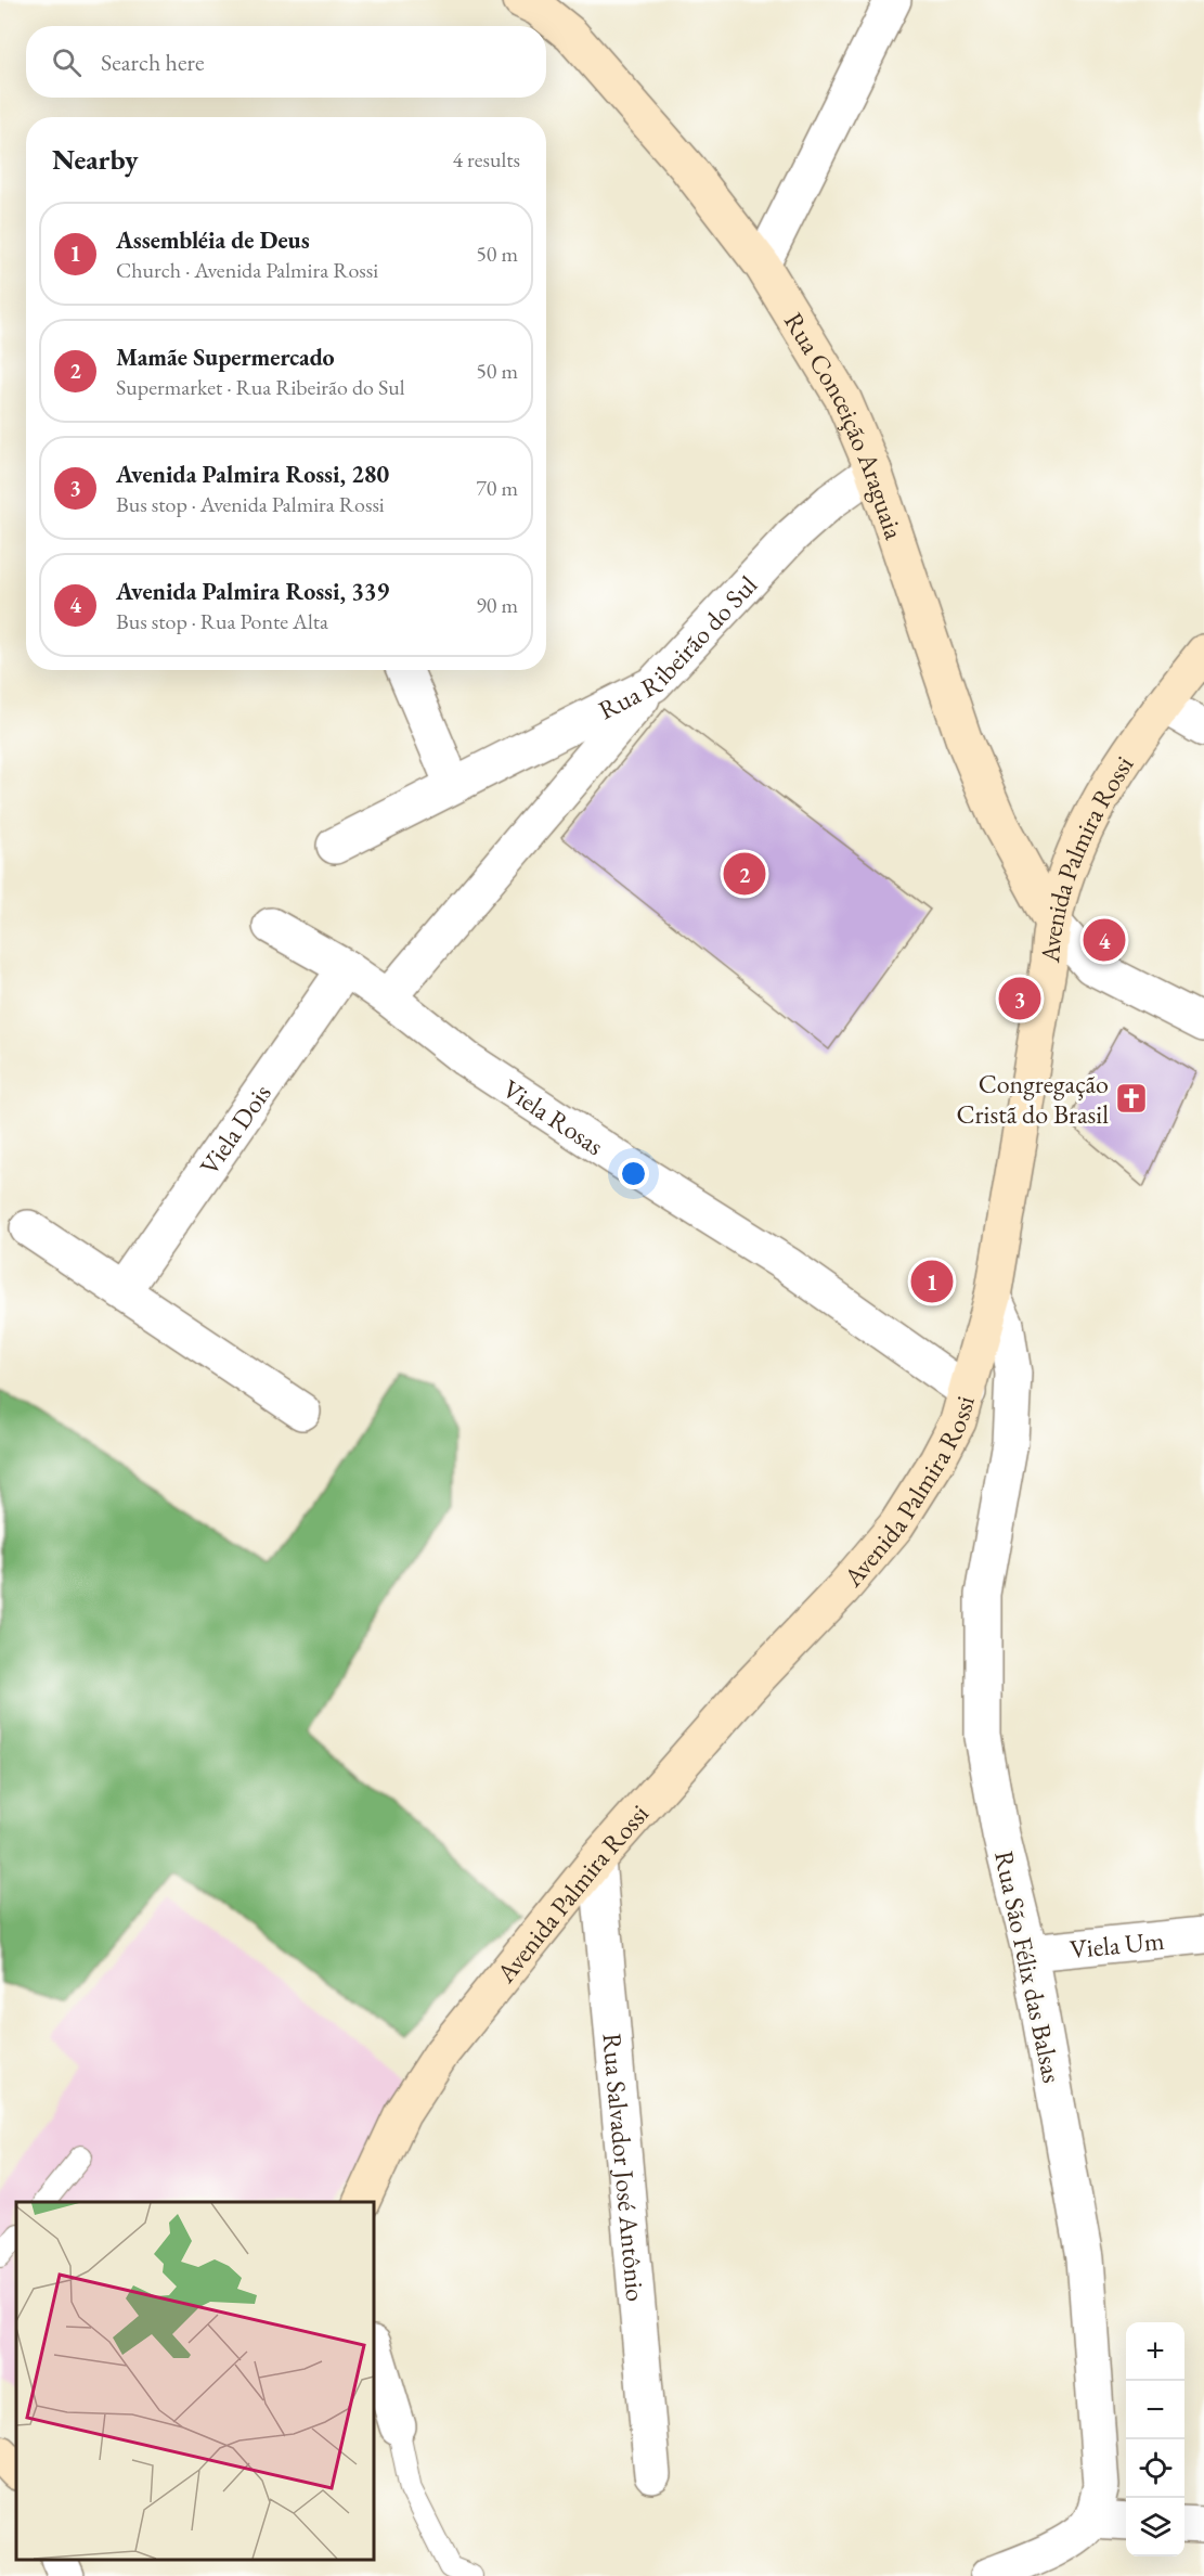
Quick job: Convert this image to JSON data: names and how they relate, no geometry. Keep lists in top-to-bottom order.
{
  "streets": {
    "main road": ["Rua Conceição Araguaia", "Avenida Palmira Rossi"],
    "street": [
      "Rua Ribeirão do Sul",
      "Viela Rosas",
      "Viela Dois",
      "Viela Um",
      "Rua São Félix das Balsas",
      "Rua Salvador José Antônio"
    ]
  },
  "crossings": [
    ["Rua Conceição Araguaia", "Rua Ribeirão do Sul"],
    ["Rua Conceição Araguaia", "Avenida Palmira Rossi"],
    ["Avenida Palmira Rossi", "Viela Rosas"],
    ["Avenida Palmira Rossi", "Rua São Félix das Balsas"],
    ["Avenida Palmira Rossi", "Rua Salvador José Antônio"],
    ["Viela Rosas", "Viela Dois"],
    ["Viela Um", "Rua São Félix das Balsas"]
  ],
  "places": {
    "church": ["Congregação Cristã do Brasil"]
  },
  "page": {
    "search": "Search here",
    "heading": ["Nearby", "4 results"],
    "list": [
      {
        "mark": "1",
        "name": "Assembléia de Deus",
        "note": "Church · Avenida Palmira Rossi",
        "value": "50 m"
      },
      {
        "mark": "2",
        "name": "Mamãe Supermercado",
        "note": "Supermarket · Rua Ribeirão do Sul",
        "value": "50 m"
      },
      {
        "mark": "3",
        "name": "Avenida Palmira Rossi, 280",
        "note": "Bus stop · Avenida Palmira Rossi",
        "value": "70 m"
      },
      {
        "mark": "4",
        "name": "Avenida Palmira Rossi, 339",
        "note": "Bus stop · Rua Ponte Alta",
        "value": "90 m"
      }
    ],
    "pins": [
      "2",
      "4",
      "3",
      "1"
    ],
    "map_buttons": ["+", "−"]
  }
}
